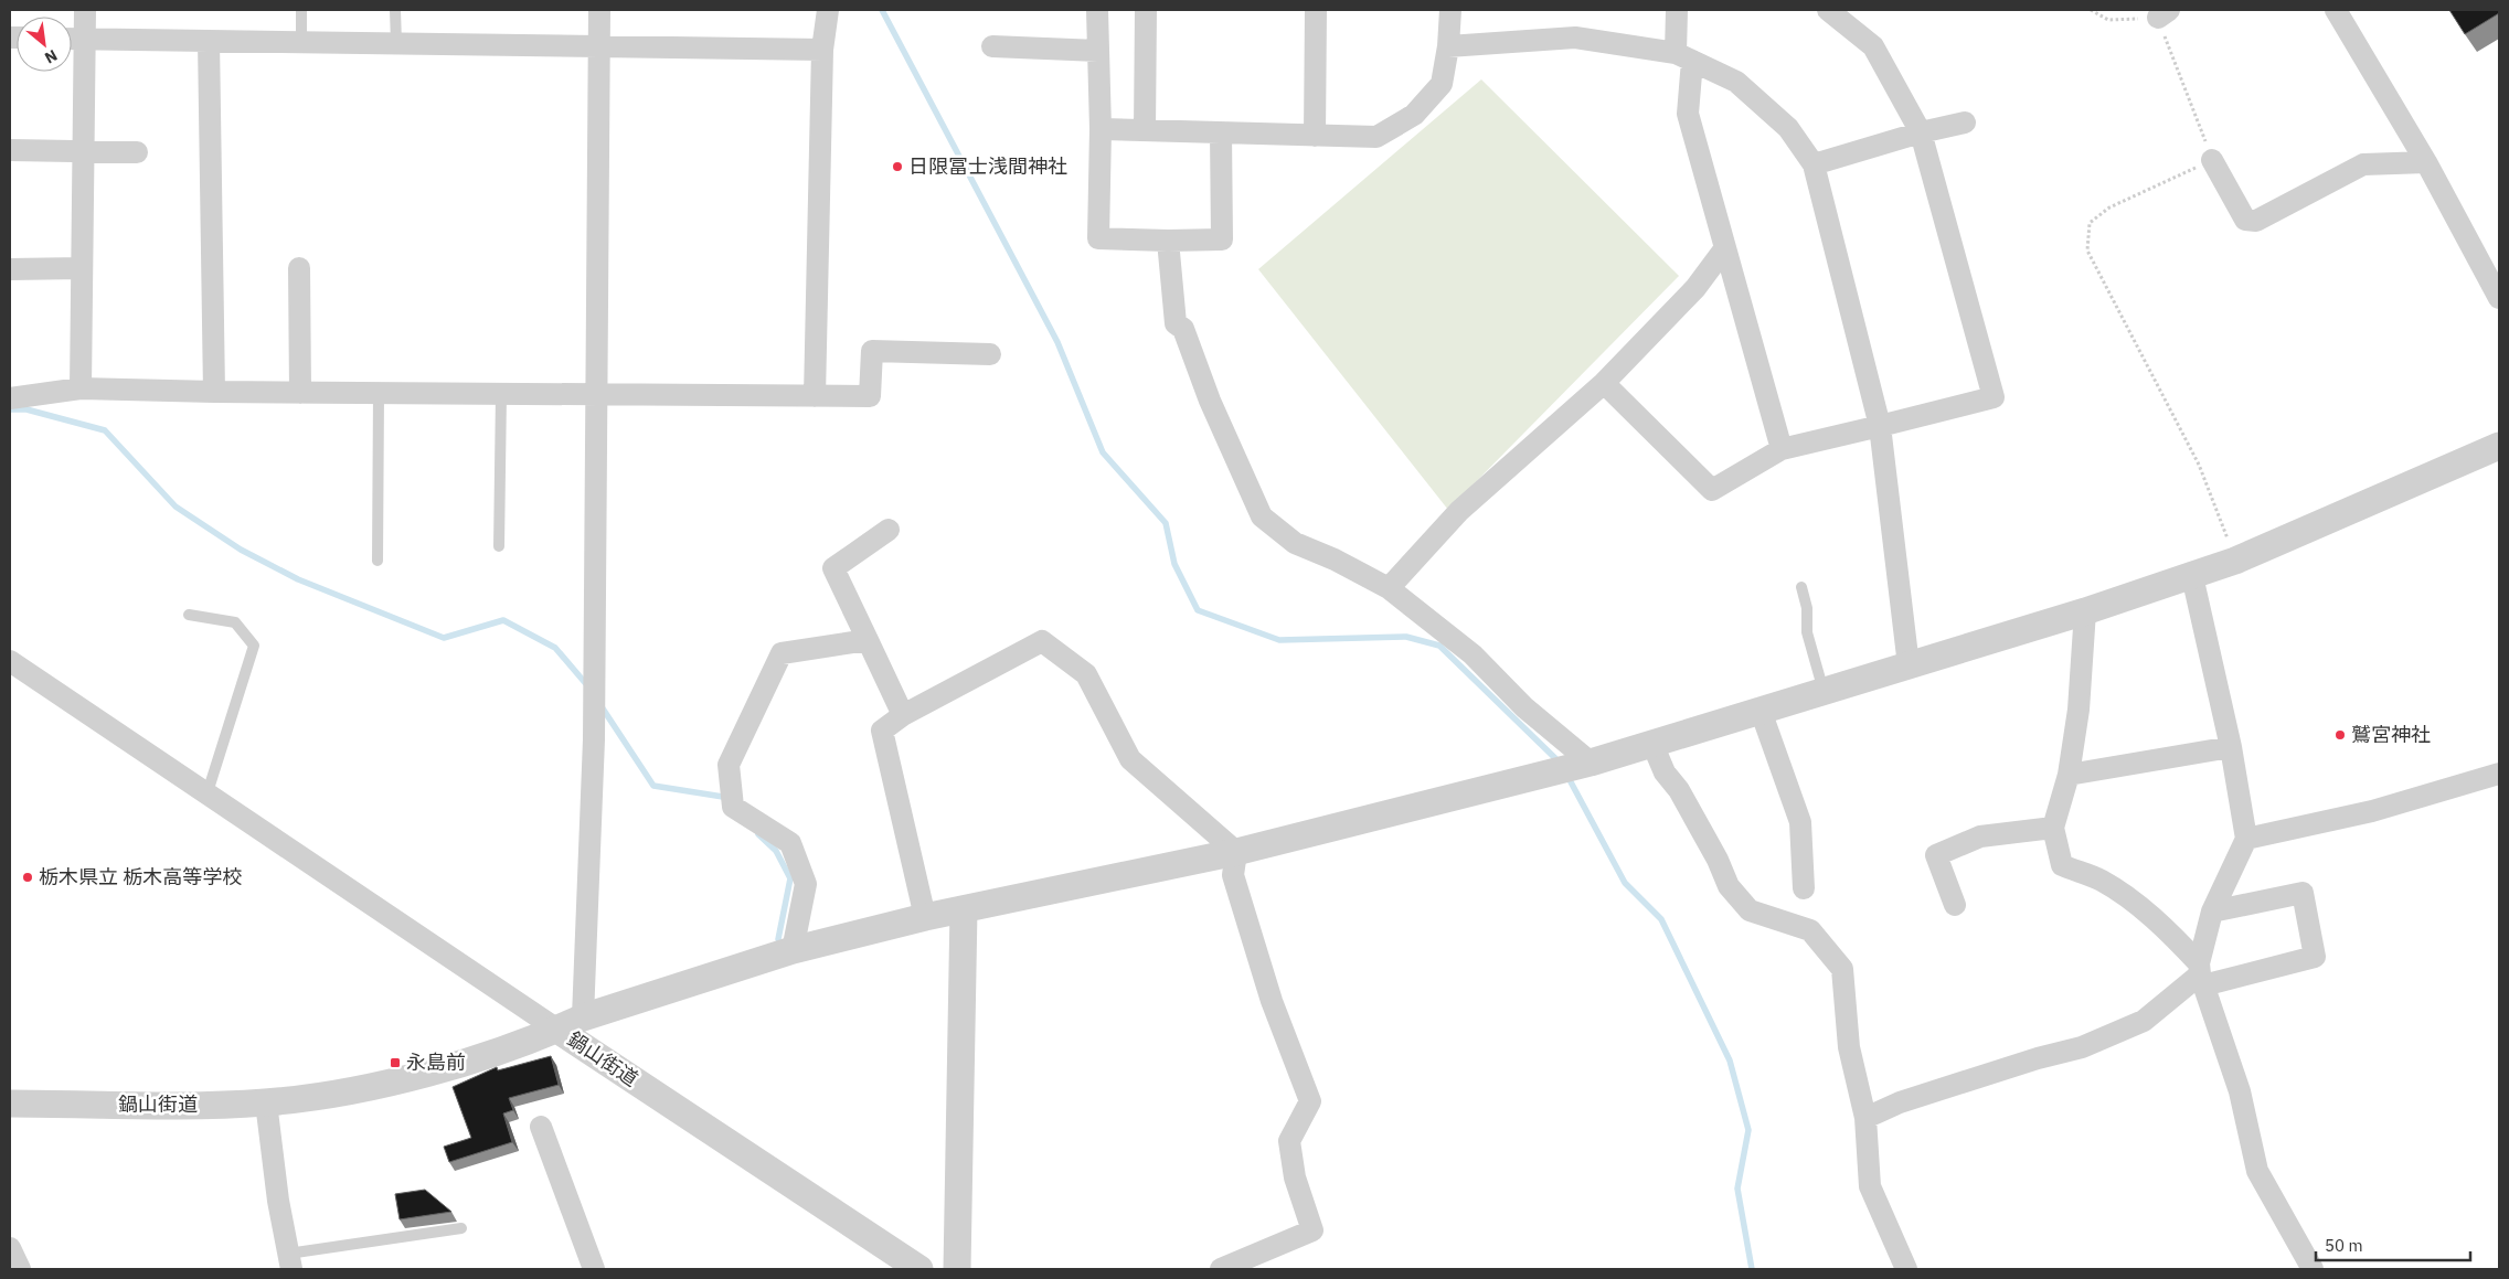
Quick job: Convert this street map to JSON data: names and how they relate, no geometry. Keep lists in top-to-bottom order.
{
  "streets": {
    "street": ["鍋山街道"]
  },
  "places": {
    "other": ["日限冨士浅間神社", "鷲宮神社", "栃木県立 栃木高等学校"],
    "transit": ["永島前"]
  },
  "scale_bar": "50 m",
  "north": "bottom right"
}
